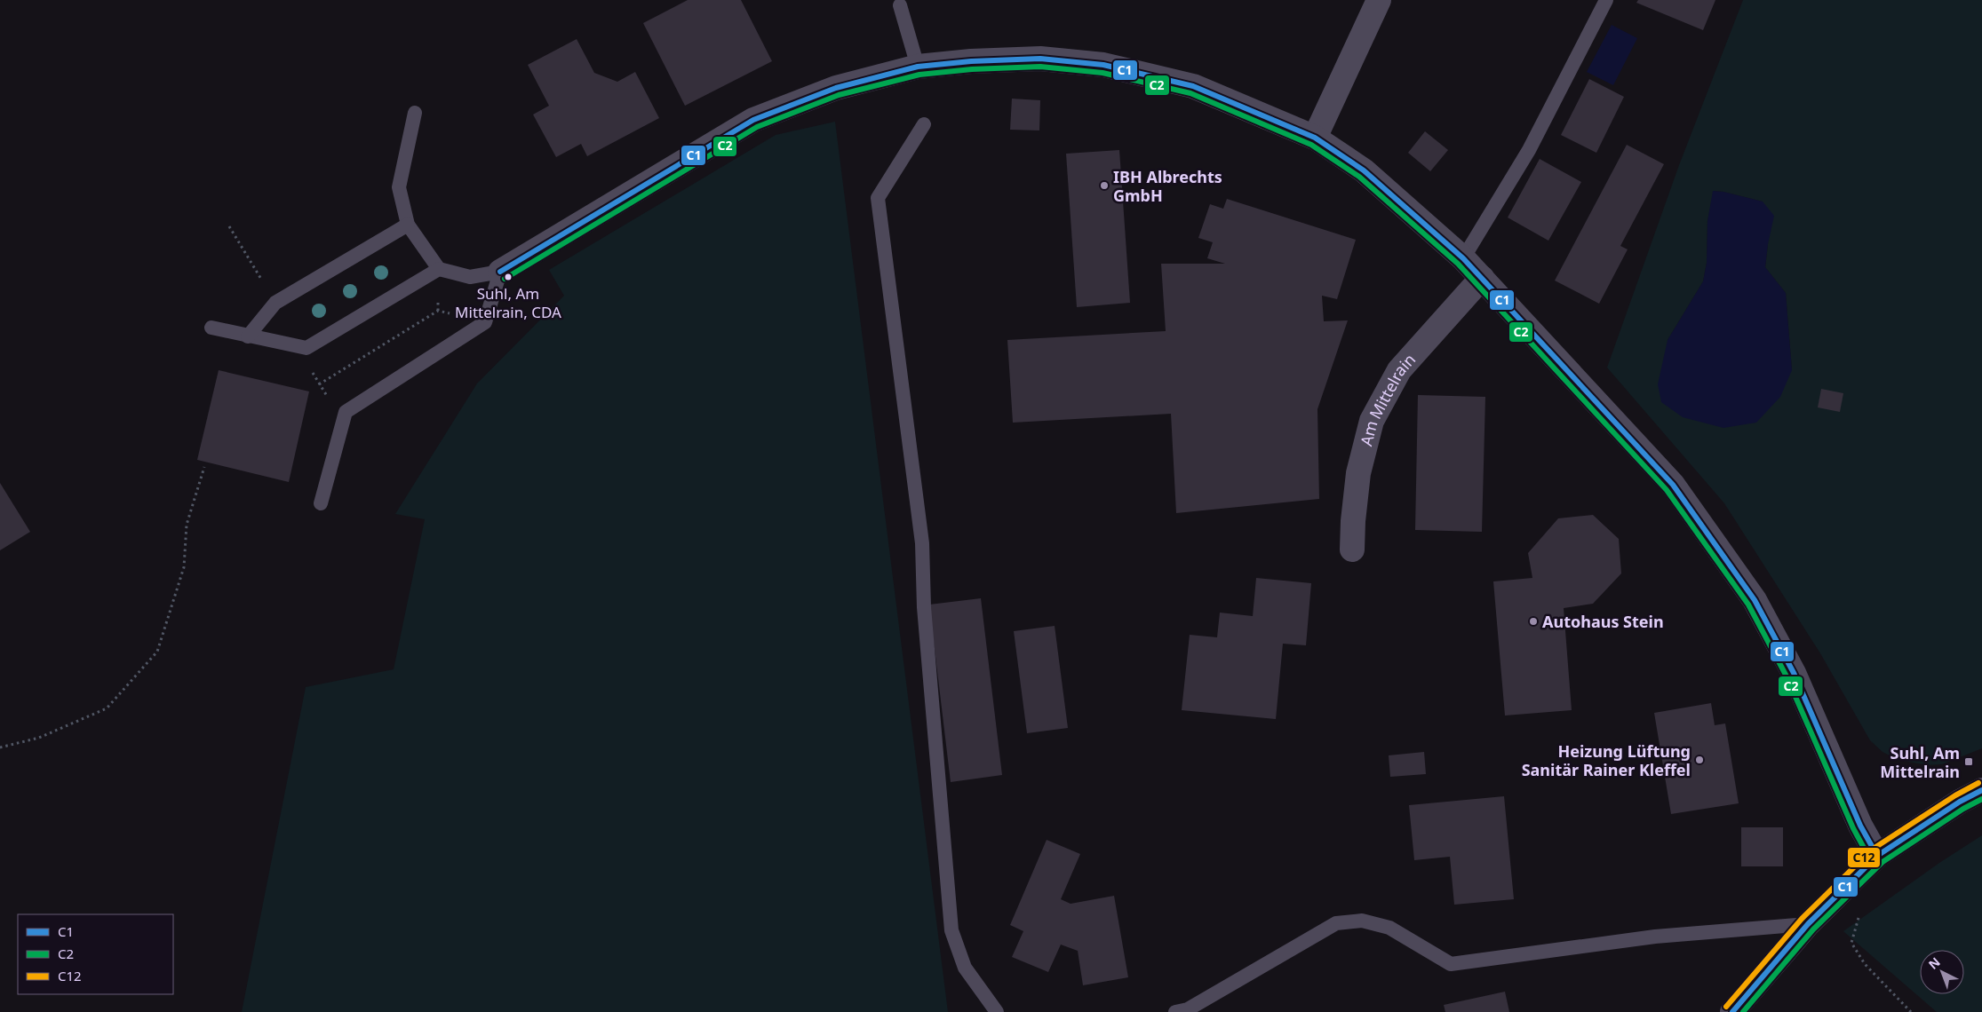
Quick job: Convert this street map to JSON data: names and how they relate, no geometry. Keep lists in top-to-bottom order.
{
  "streets": {
    "street": ["Am Mittelrain"]
  },
  "places": {
    "other": [
      "IBH Albrechts GmbH",
      "Suhl, Am Mittelrain, CDA",
      "Autohaus Stein",
      "Heizung Lüftung Sanitär Rainer Kleffel"
    ],
    "transit": ["Suhl, Am Mittelrain"]
  },
  "lines": ["transit line C1", "transit line C2", "transit line C12"],
  "legend": ["C1", "C2", "C12"],
  "north": "top left"
}
